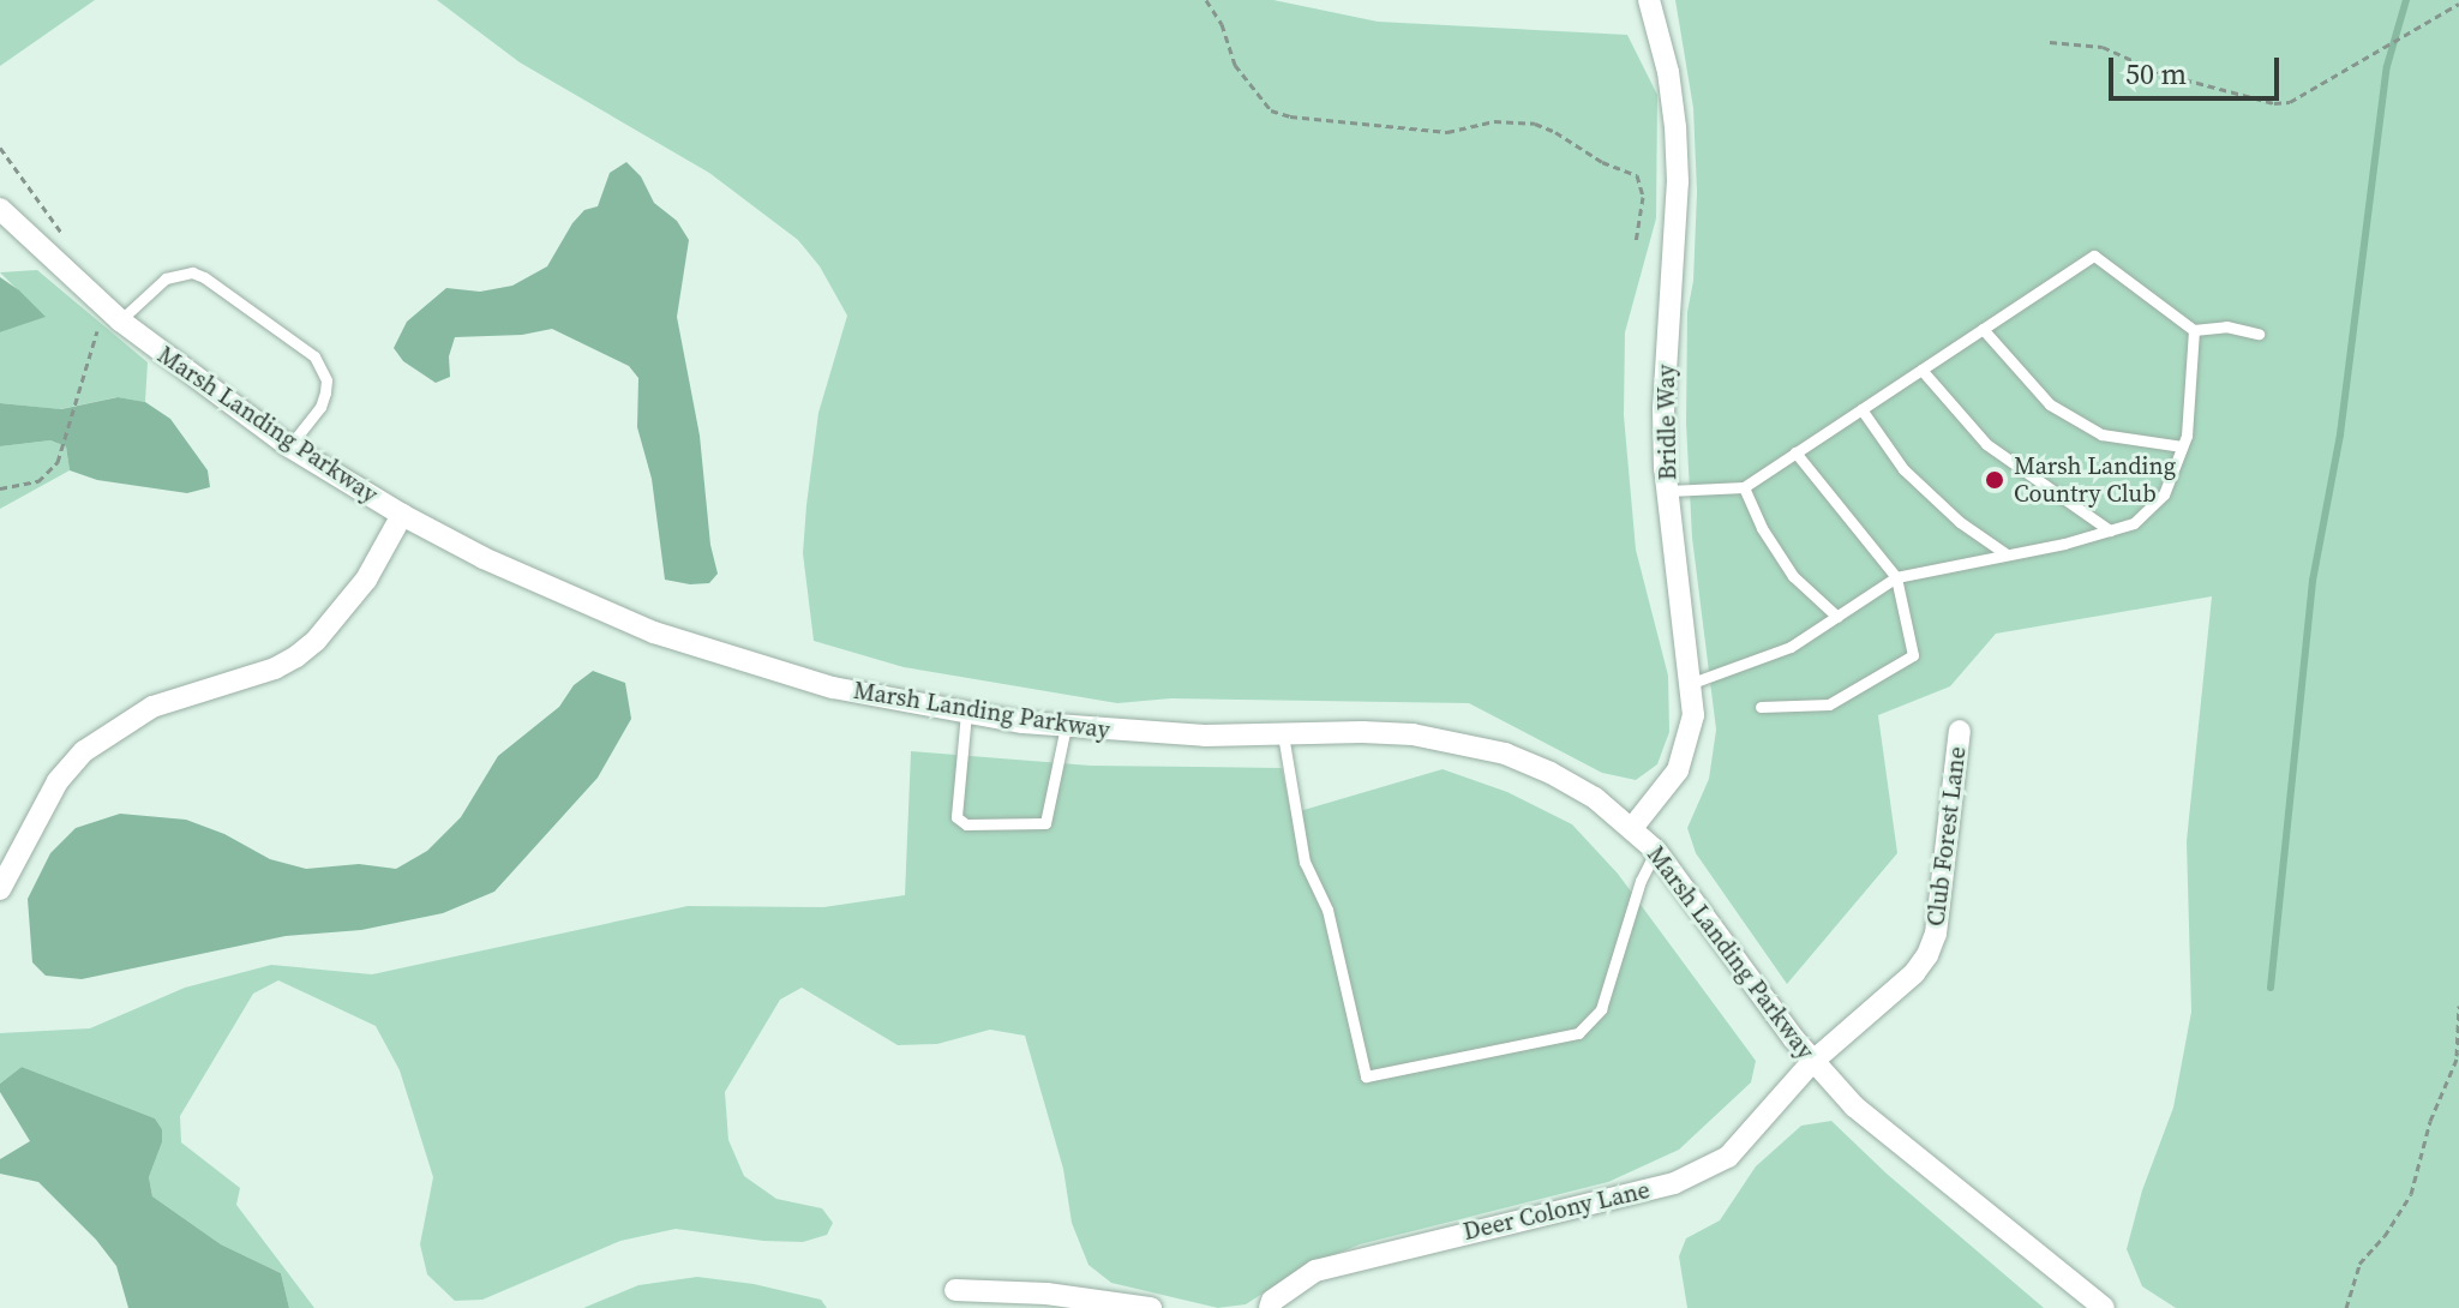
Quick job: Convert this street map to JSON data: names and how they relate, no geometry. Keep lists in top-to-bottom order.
{
  "streets": {
    "street": [
      "Bridle Way",
      "Marsh Landing Parkway",
      "Club Forest Lane",
      "Deer Colony Lane"
    ]
  },
  "crossings": [
    ["Bridle Way", "Marsh Landing Parkway"],
    ["Marsh Landing Parkway", "Club Forest Lane"],
    ["Marsh Landing Parkway", "Deer Colony Lane"],
    ["Club Forest Lane", "Deer Colony Lane"]
  ],
  "places": ["Marsh Landing Country Club"],
  "scale_bar": "50 m"
}
